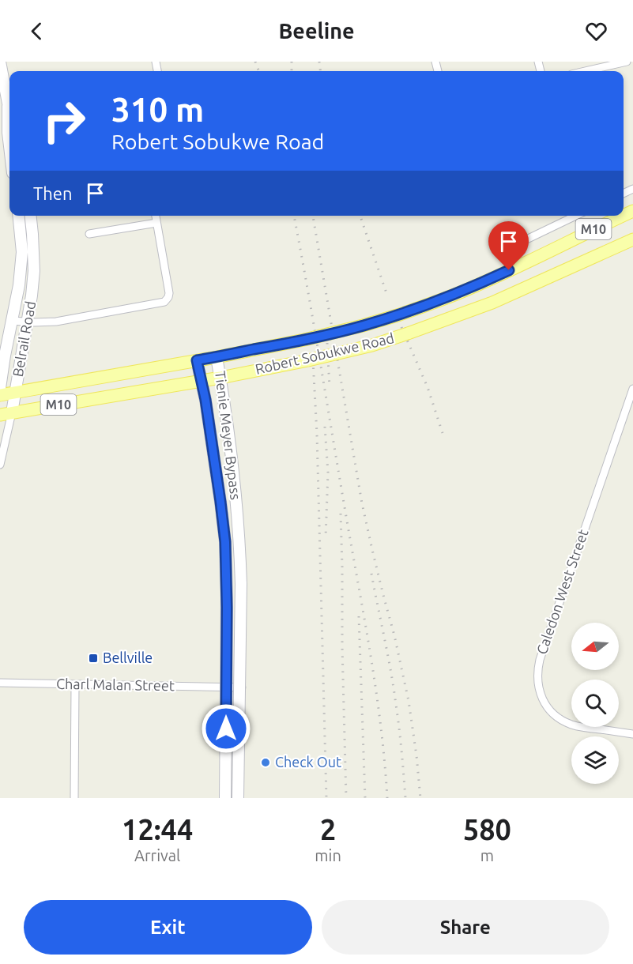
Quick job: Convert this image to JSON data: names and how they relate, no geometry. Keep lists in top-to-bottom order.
{
  "streets": {
    "main road": [
      "M10",
      "Belrail Road",
      "Robert Sobukwe Road",
      "Tienie Meyer Bypass"
    ],
    "street": ["Caledon West Street", "Charl Malan Street"]
  },
  "crossings": [
    ["Belrail Road", "Robert Sobukwe Road"],
    ["Robert Sobukwe Road", "Tienie Meyer Bypass"],
    ["Tienie Meyer Bypass", "Charl Malan Street"]
  ],
  "places": {
    "transit": ["Bellville"],
    "other": ["Check Out"]
  },
  "north": "left",
  "page": {
    "header": "Beeline",
    "turn": ["310 m", "Robert Sobukwe Road"],
    "then": "Then",
    "eta": [
      "12:44",
      "Arrival",
      "2",
      "min",
      "580",
      "m"
    ],
    "buttons": ["Exit", "Share"]
  }
}
